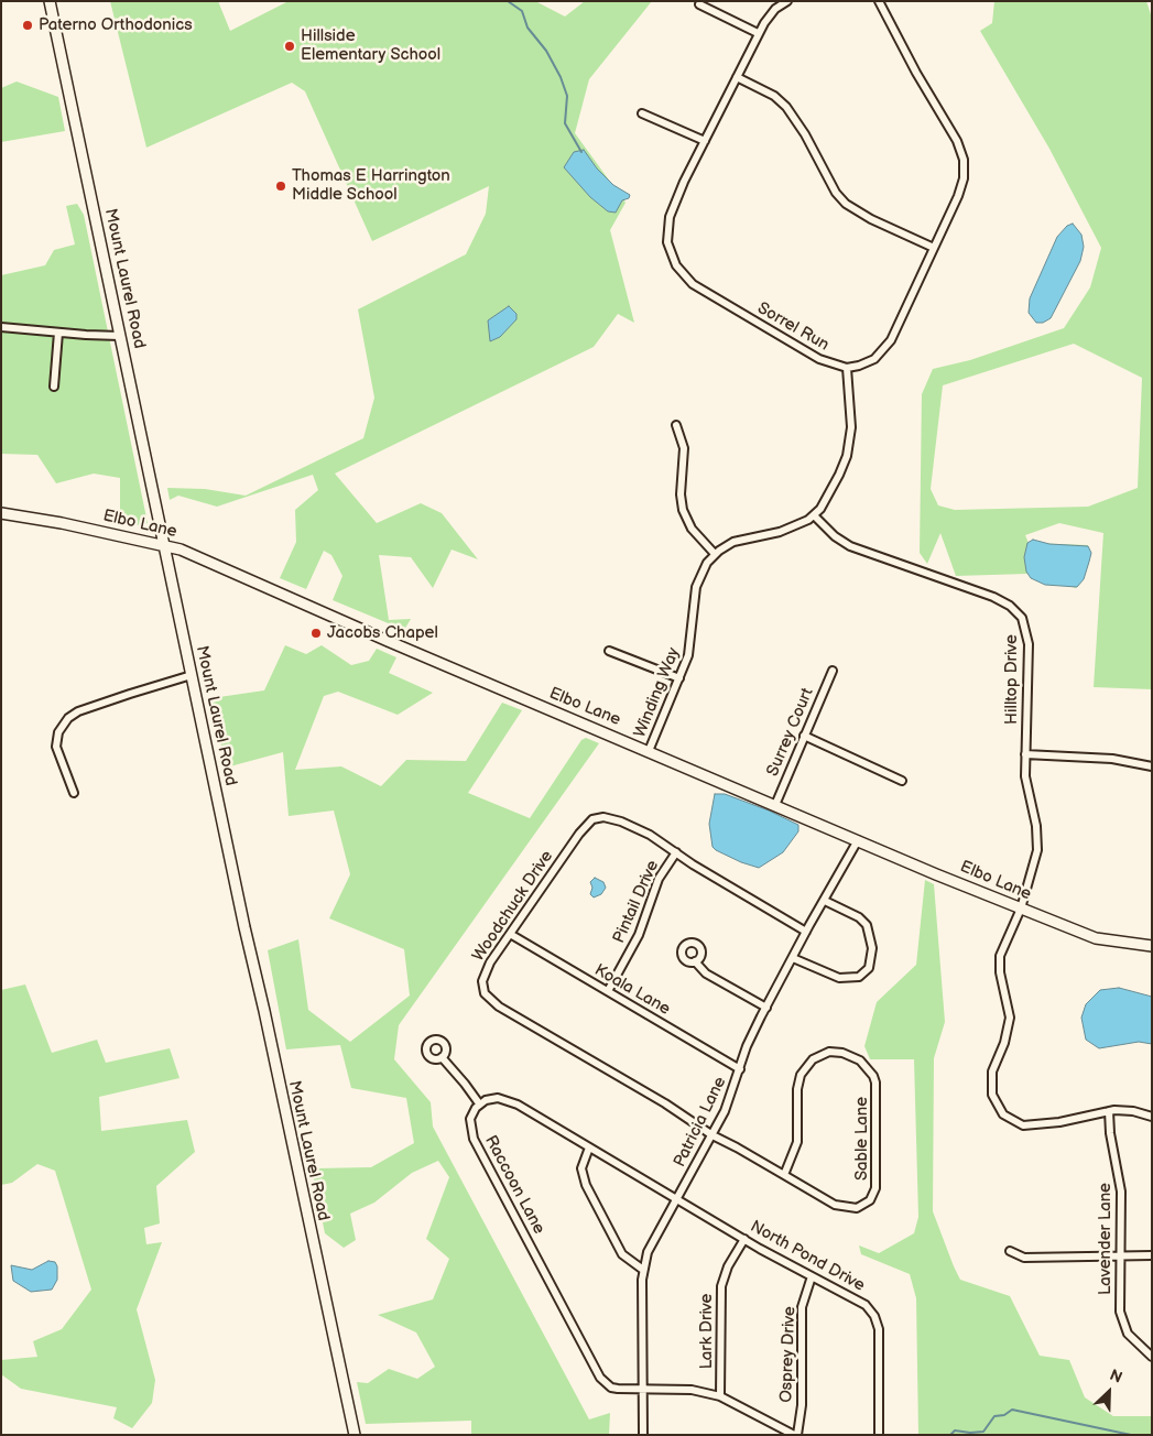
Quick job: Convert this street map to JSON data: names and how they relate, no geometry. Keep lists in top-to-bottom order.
{
  "streets": {
    "main road": ["Mount Laurel Road", "Elbo Lane"],
    "street": [
      "Sorrel Run",
      "Hilltop Drive",
      "Winding Way",
      "Surrey Court",
      "Pintail Drive",
      "Woodchuck Drive",
      "Koala Lane",
      "Patricia Lane",
      "Sable Lane",
      "Raccoon Lane",
      "Lavender Lane",
      "North Pond Drive",
      "Lark Drive",
      "Osprey Drive"
    ]
  },
  "crossings": [
    ["Mount Laurel Road", "Elbo Lane"],
    ["Sorrel Run", "Winding Way"],
    ["Elbo Lane", "Hilltop Drive"],
    ["Elbo Lane", "Winding Way"],
    ["Elbo Lane", "Surrey Court"],
    ["Elbo Lane", "Patricia Lane"],
    ["Hilltop Drive", "Winding Way"],
    ["Hilltop Drive", "Lavender Lane"],
    ["Pintail Drive", "Woodchuck Drive"],
    ["Pintail Drive", "Koala Lane"],
    ["Woodchuck Drive", "Koala Lane"],
    ["Woodchuck Drive", "Patricia Lane"],
    ["Woodchuck Drive", "Sable Lane"],
    ["Koala Lane", "Patricia Lane"],
    ["Patricia Lane", "Sable Lane"],
    ["Patricia Lane", "Raccoon Lane"],
    ["Patricia Lane", "North Pond Drive"],
    ["North Pond Drive", "Lark Drive"],
    ["North Pond Drive", "Osprey Drive"]
  ],
  "places": [
    "Paterno Orthodonics",
    "Hillside Elementary School",
    "Thomas E Harrington Middle School",
    "Jacobs Chapel"
  ],
  "north": "top right"
}
